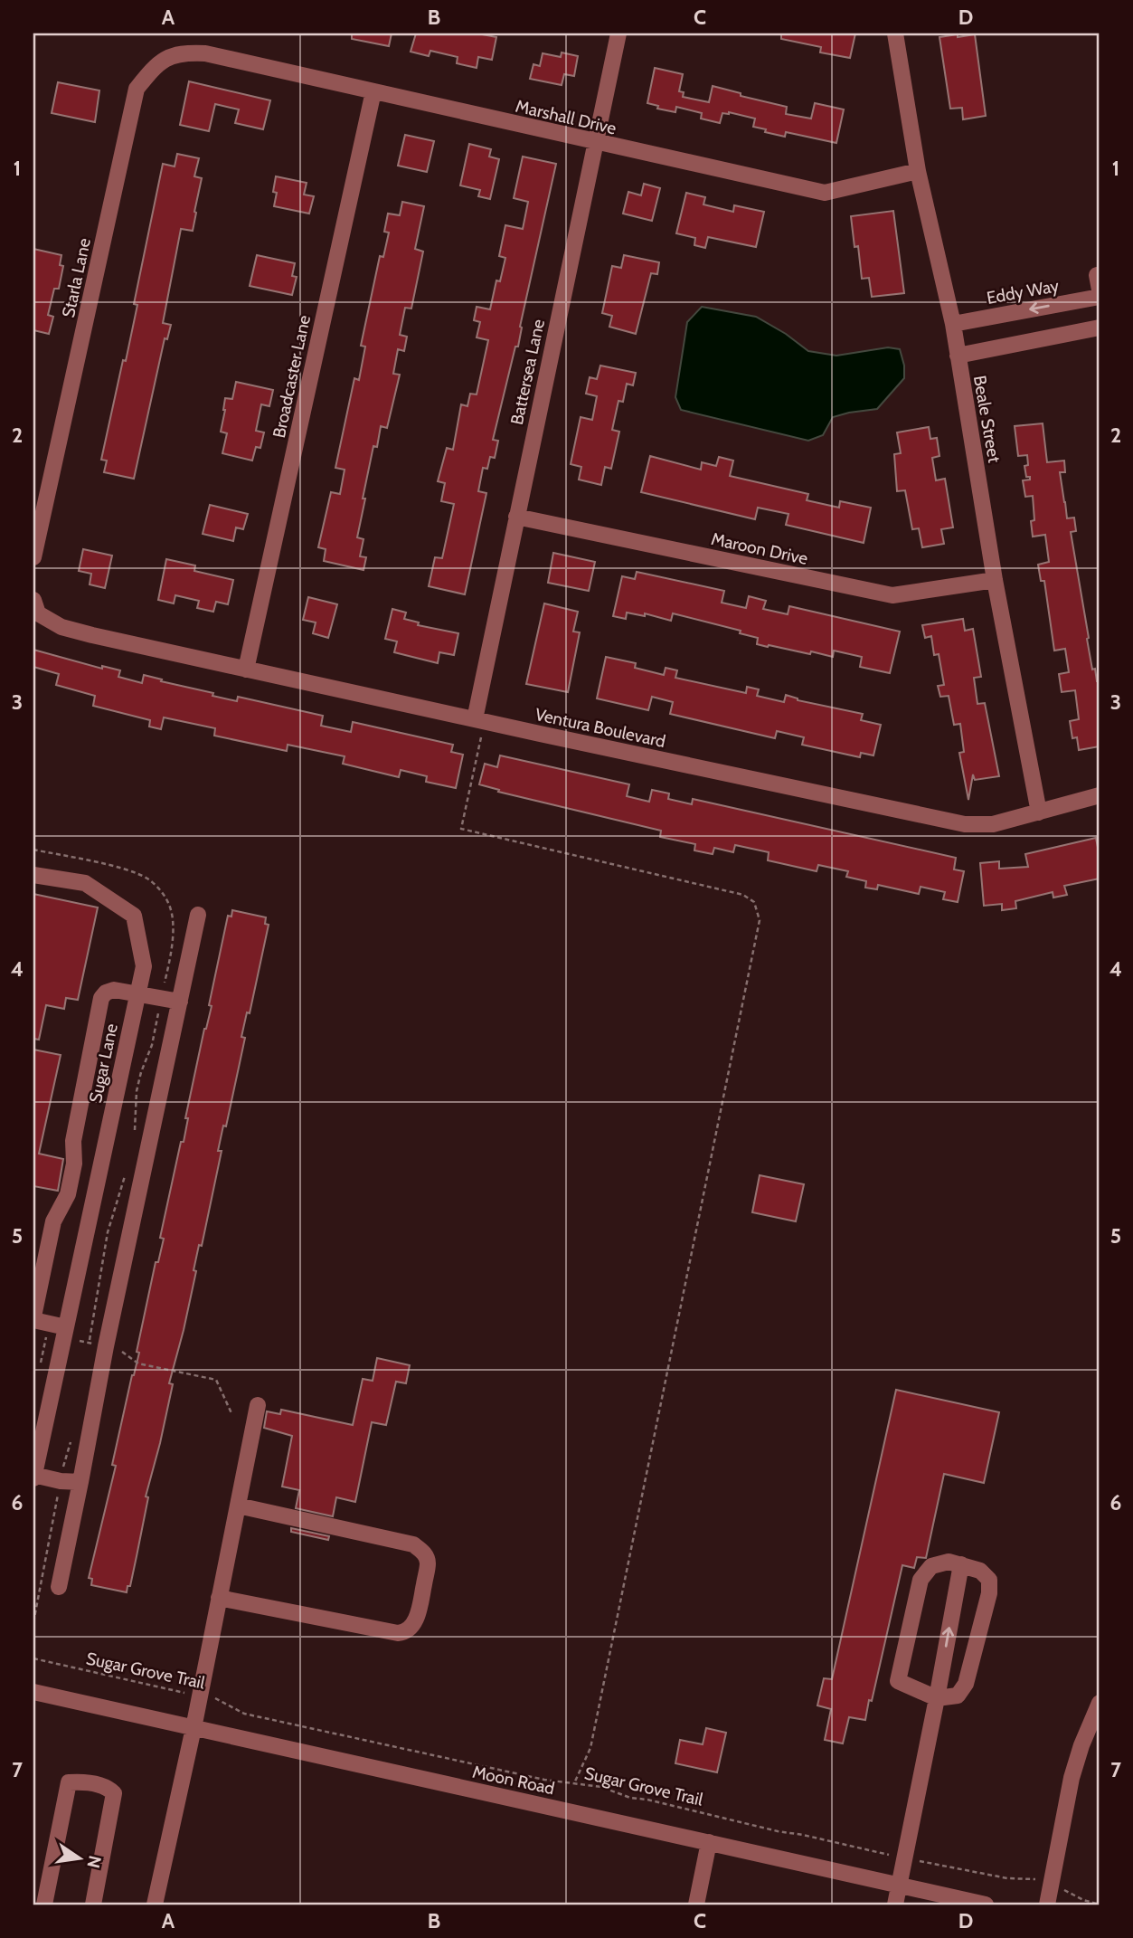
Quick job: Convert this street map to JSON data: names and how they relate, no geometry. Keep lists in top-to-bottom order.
{
  "streets": {
    "street": [
      "Marshall Drive",
      "Starla Lane",
      "Eddy Way",
      "Battersea Lane",
      "Broadcaster Lane",
      "Beale Street",
      "Maroon Drive",
      "Ventura Boulevard",
      "Sugar Lane",
      "Moon Road"
    ],
    "path": ["Sugar Grove Trail"]
  },
  "crossings": [
    ["Marshall Drive", "Starla Lane"],
    ["Marshall Drive", "Battersea Lane"],
    ["Marshall Drive", "Broadcaster Lane"],
    ["Marshall Drive", "Beale Street"],
    ["Eddy Way", "Beale Street"],
    ["Battersea Lane", "Maroon Drive"],
    ["Battersea Lane", "Ventura Boulevard"],
    ["Broadcaster Lane", "Ventura Boulevard"],
    ["Beale Street", "Maroon Drive"],
    ["Beale Street", "Ventura Boulevard"]
  ],
  "north": "right",
  "grid": {
    "columns": [
      "A",
      "B",
      "C",
      "D"
    ],
    "rows": [
      "1",
      "2",
      "3",
      "4",
      "5",
      "6",
      "7"
    ]
  }
}
